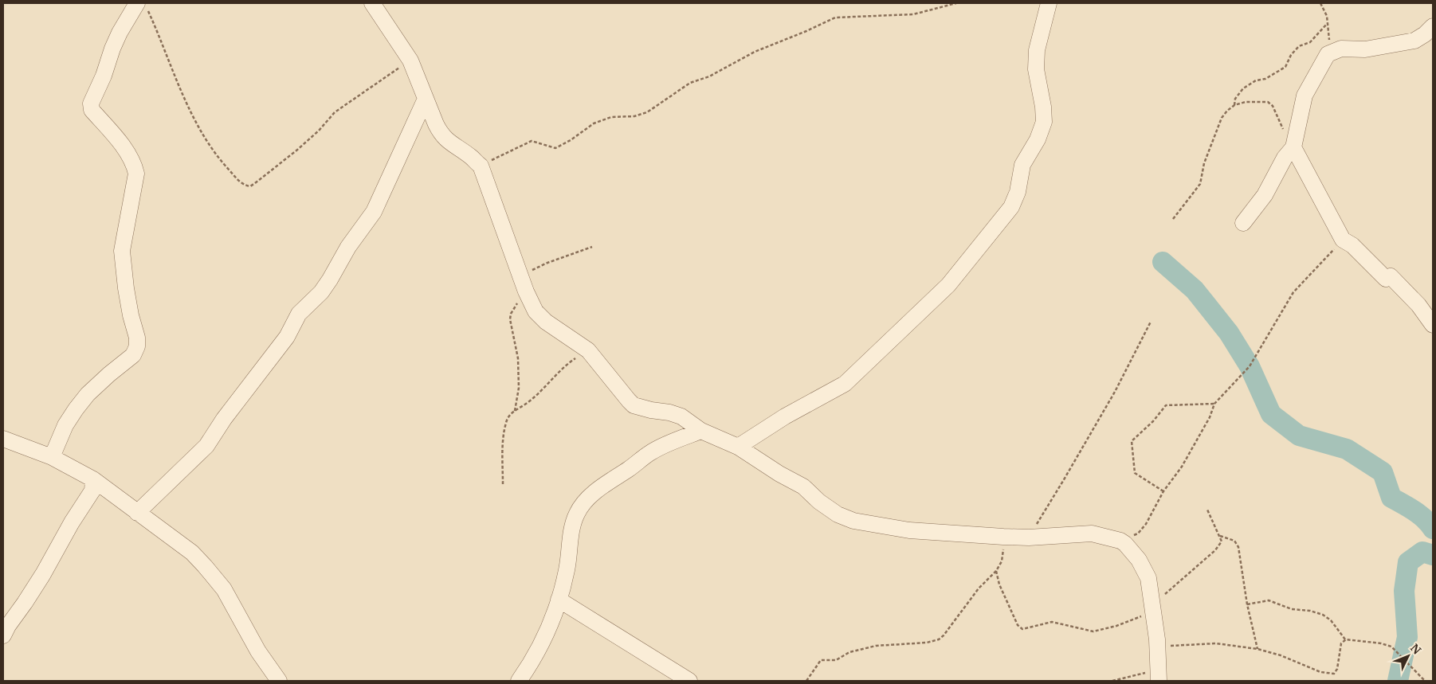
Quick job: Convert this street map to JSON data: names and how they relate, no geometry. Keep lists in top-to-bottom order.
{
  "north": "top right"
}
